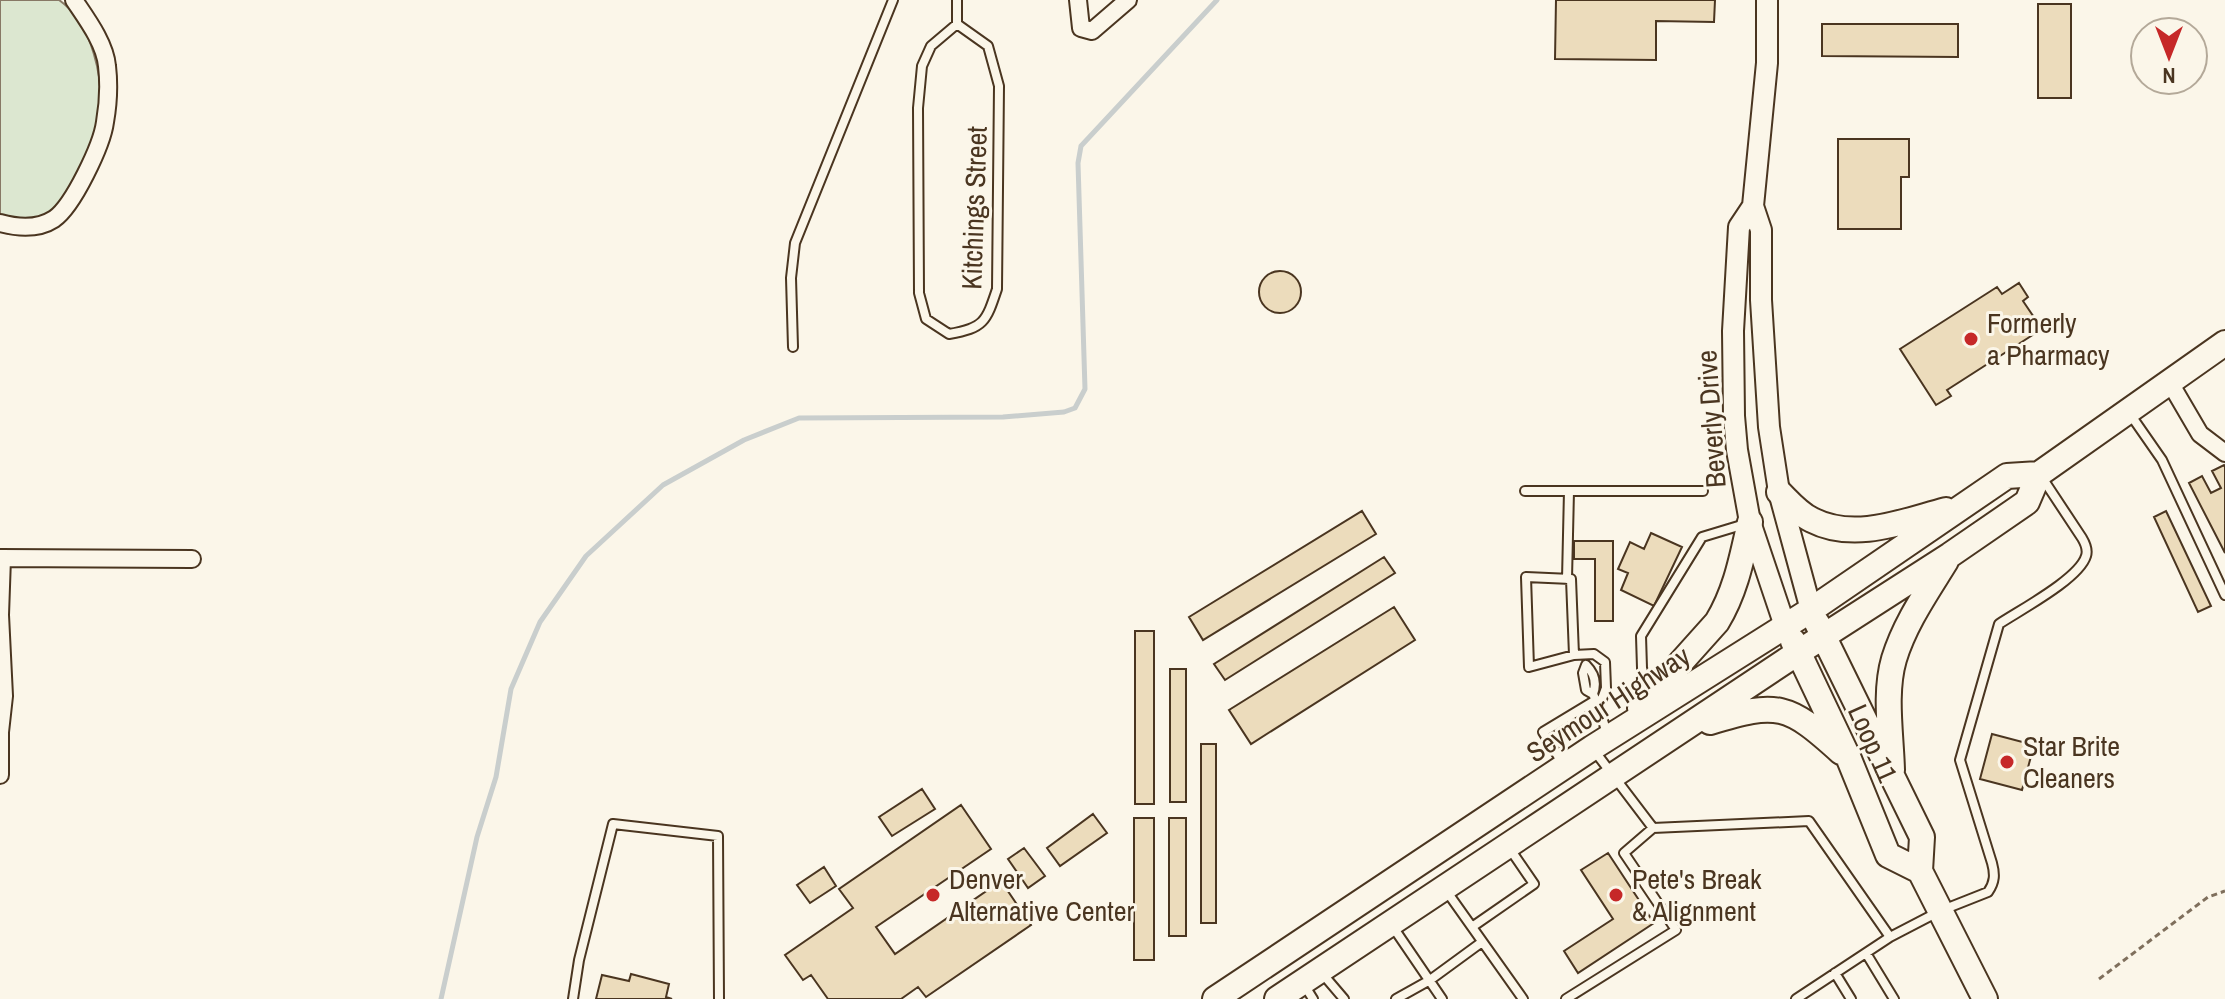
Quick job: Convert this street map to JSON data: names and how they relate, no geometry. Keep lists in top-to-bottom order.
{
  "streets": {
    "main road": ["Seymour Highway", "Loop 11"],
    "street": ["Beverly Drive"],
    "lane": ["Kitchings Street"]
  },
  "crossings": [
    ["Beverly Drive", "Seymour Highway"],
    ["Beverly Drive", "Loop 11"],
    ["Seymour Highway", "Loop 11"]
  ],
  "places": [
    "Formerly a Pharmacy",
    "Star Brite Cleaners",
    "Denver Alternative Center",
    "Pete's Break & Alignment"
  ],
  "north": "bottom"
}
